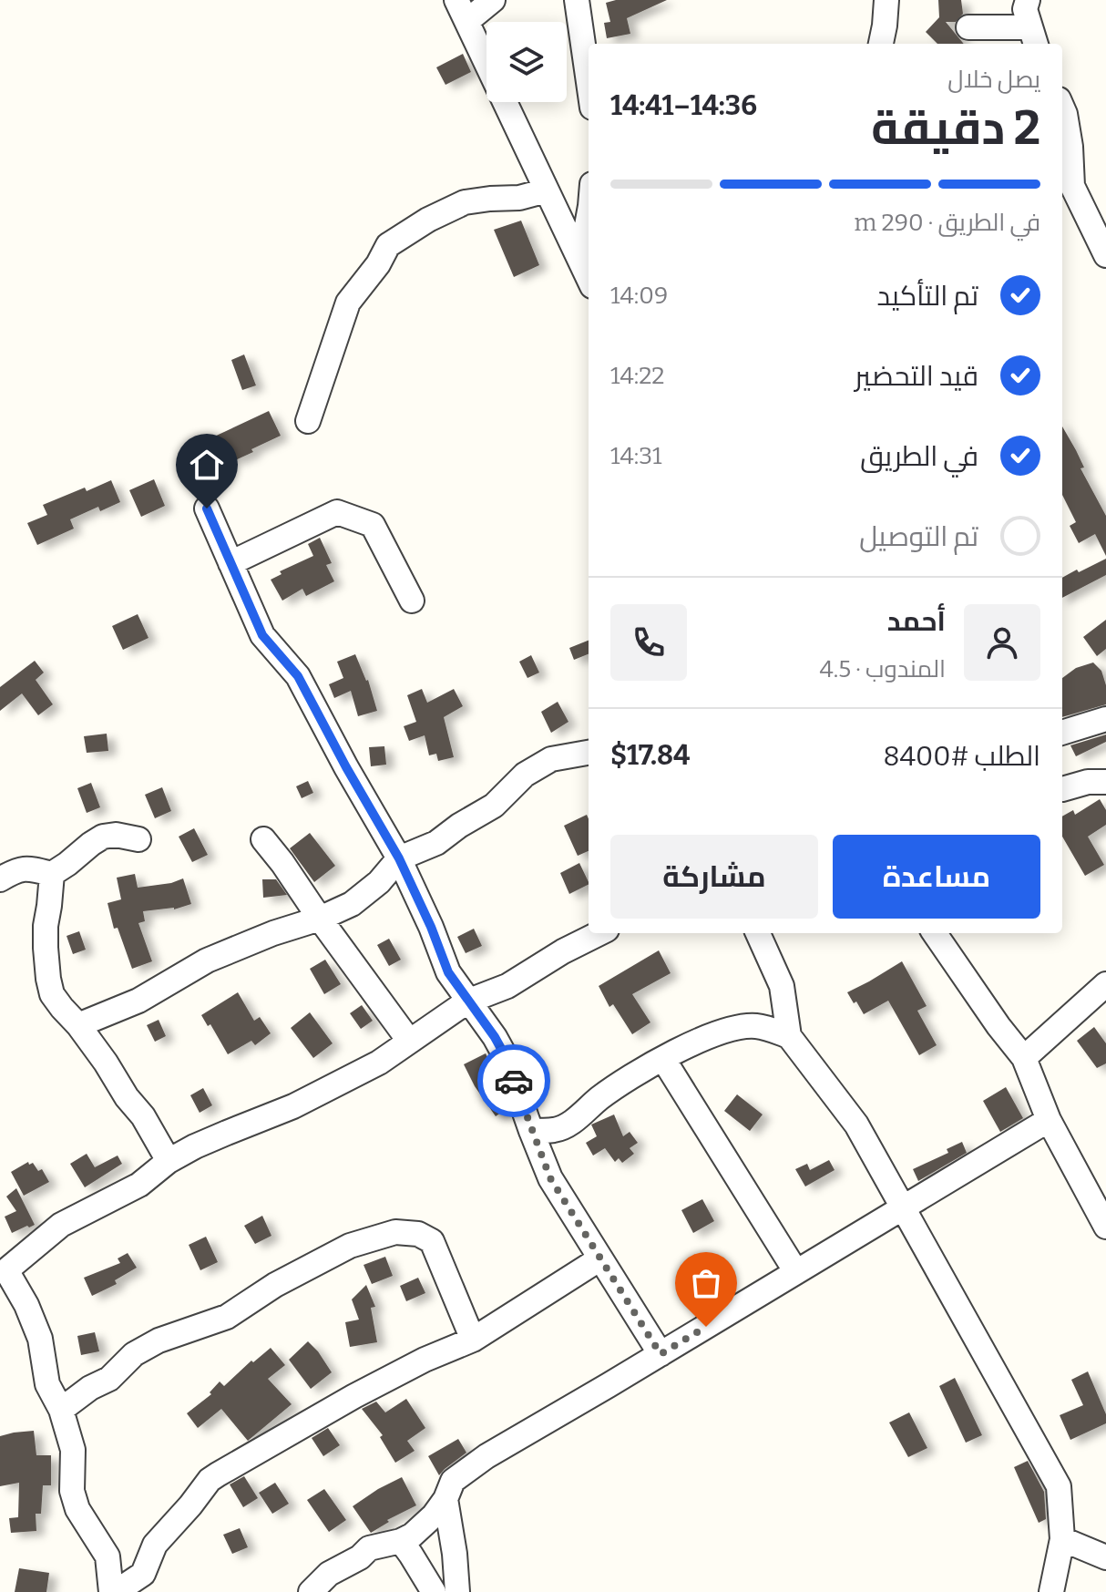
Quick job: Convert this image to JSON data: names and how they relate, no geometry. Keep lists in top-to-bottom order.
{
  "page": {
    "heading": ["2 دقيقة", "يصل خلال", "14:36–14:41"],
    "panel": [
      "أحمد",
      "المندوب · 4.5",
      "الطلب #8400",
      "$17.84"
    ],
    "bar": "في الطريق · 290 m",
    "list": [
      ["تم التأكيد", "14:09"],
      ["قيد التحضير", "14:22"],
      ["في الطريق", "14:31"],
      "تم التوصيل"
    ],
    "buttons": ["مساعدة", "مشاركة"]
  }
}
